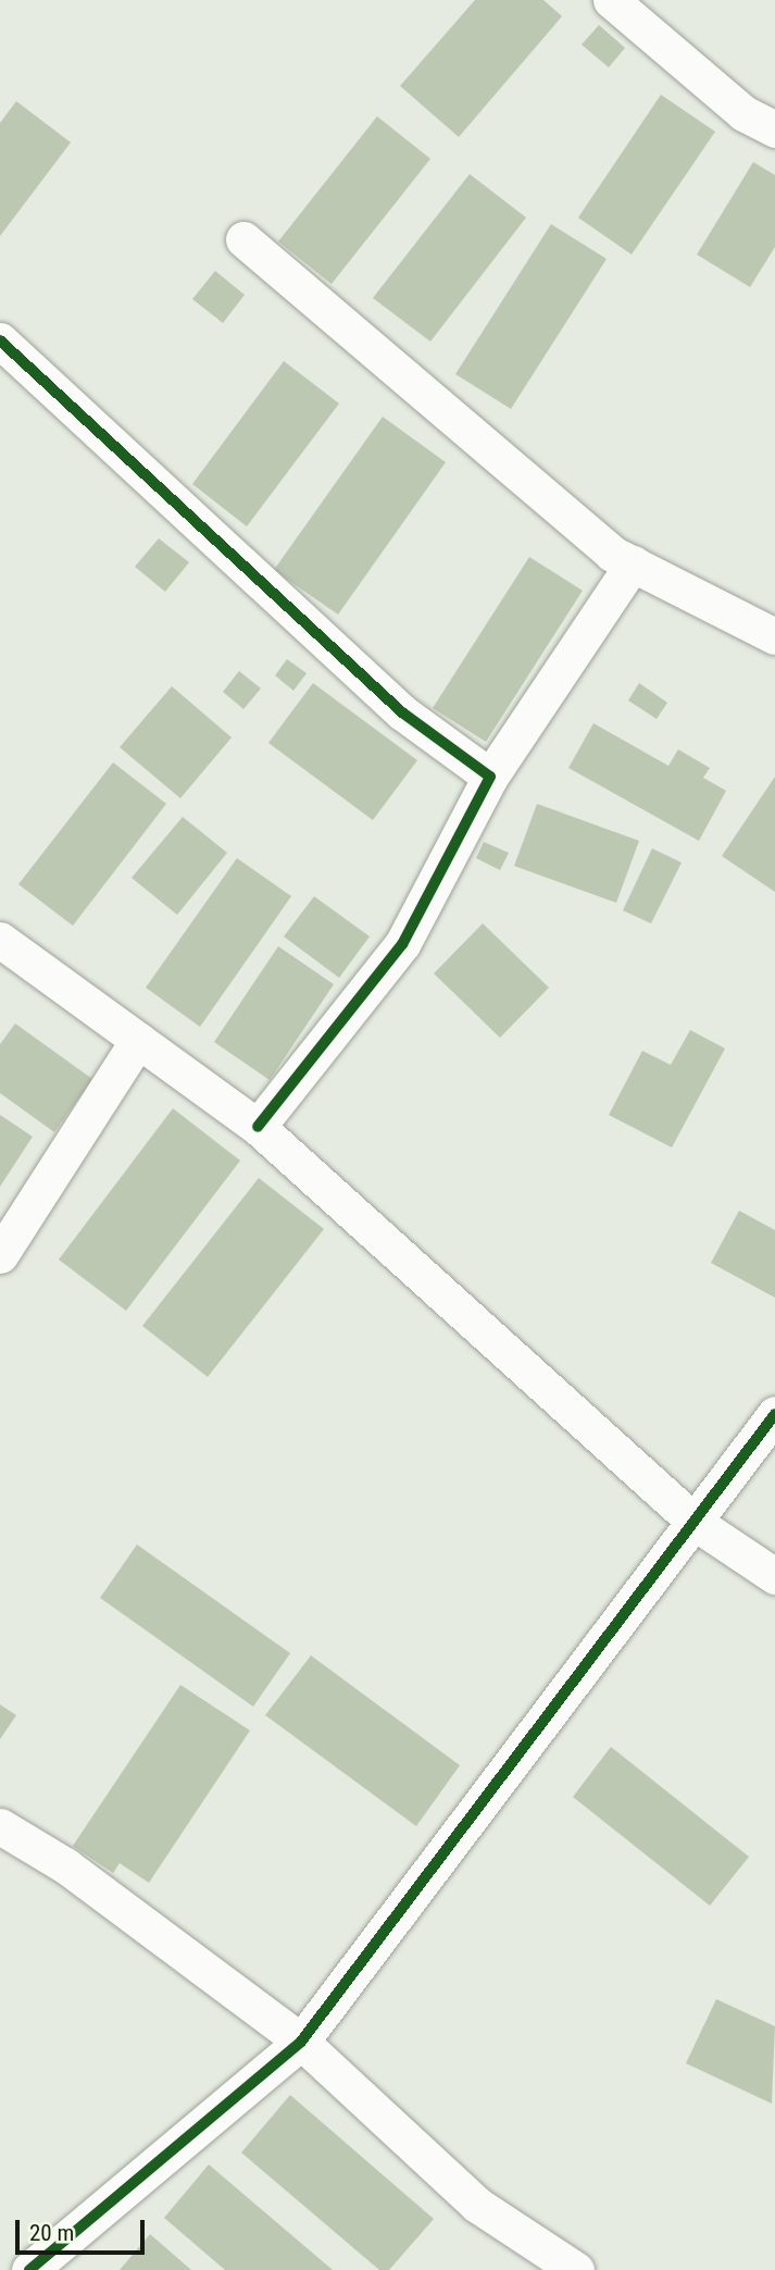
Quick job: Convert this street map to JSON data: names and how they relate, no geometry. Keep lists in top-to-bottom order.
{
  "scale_bar": "20 m"
}
